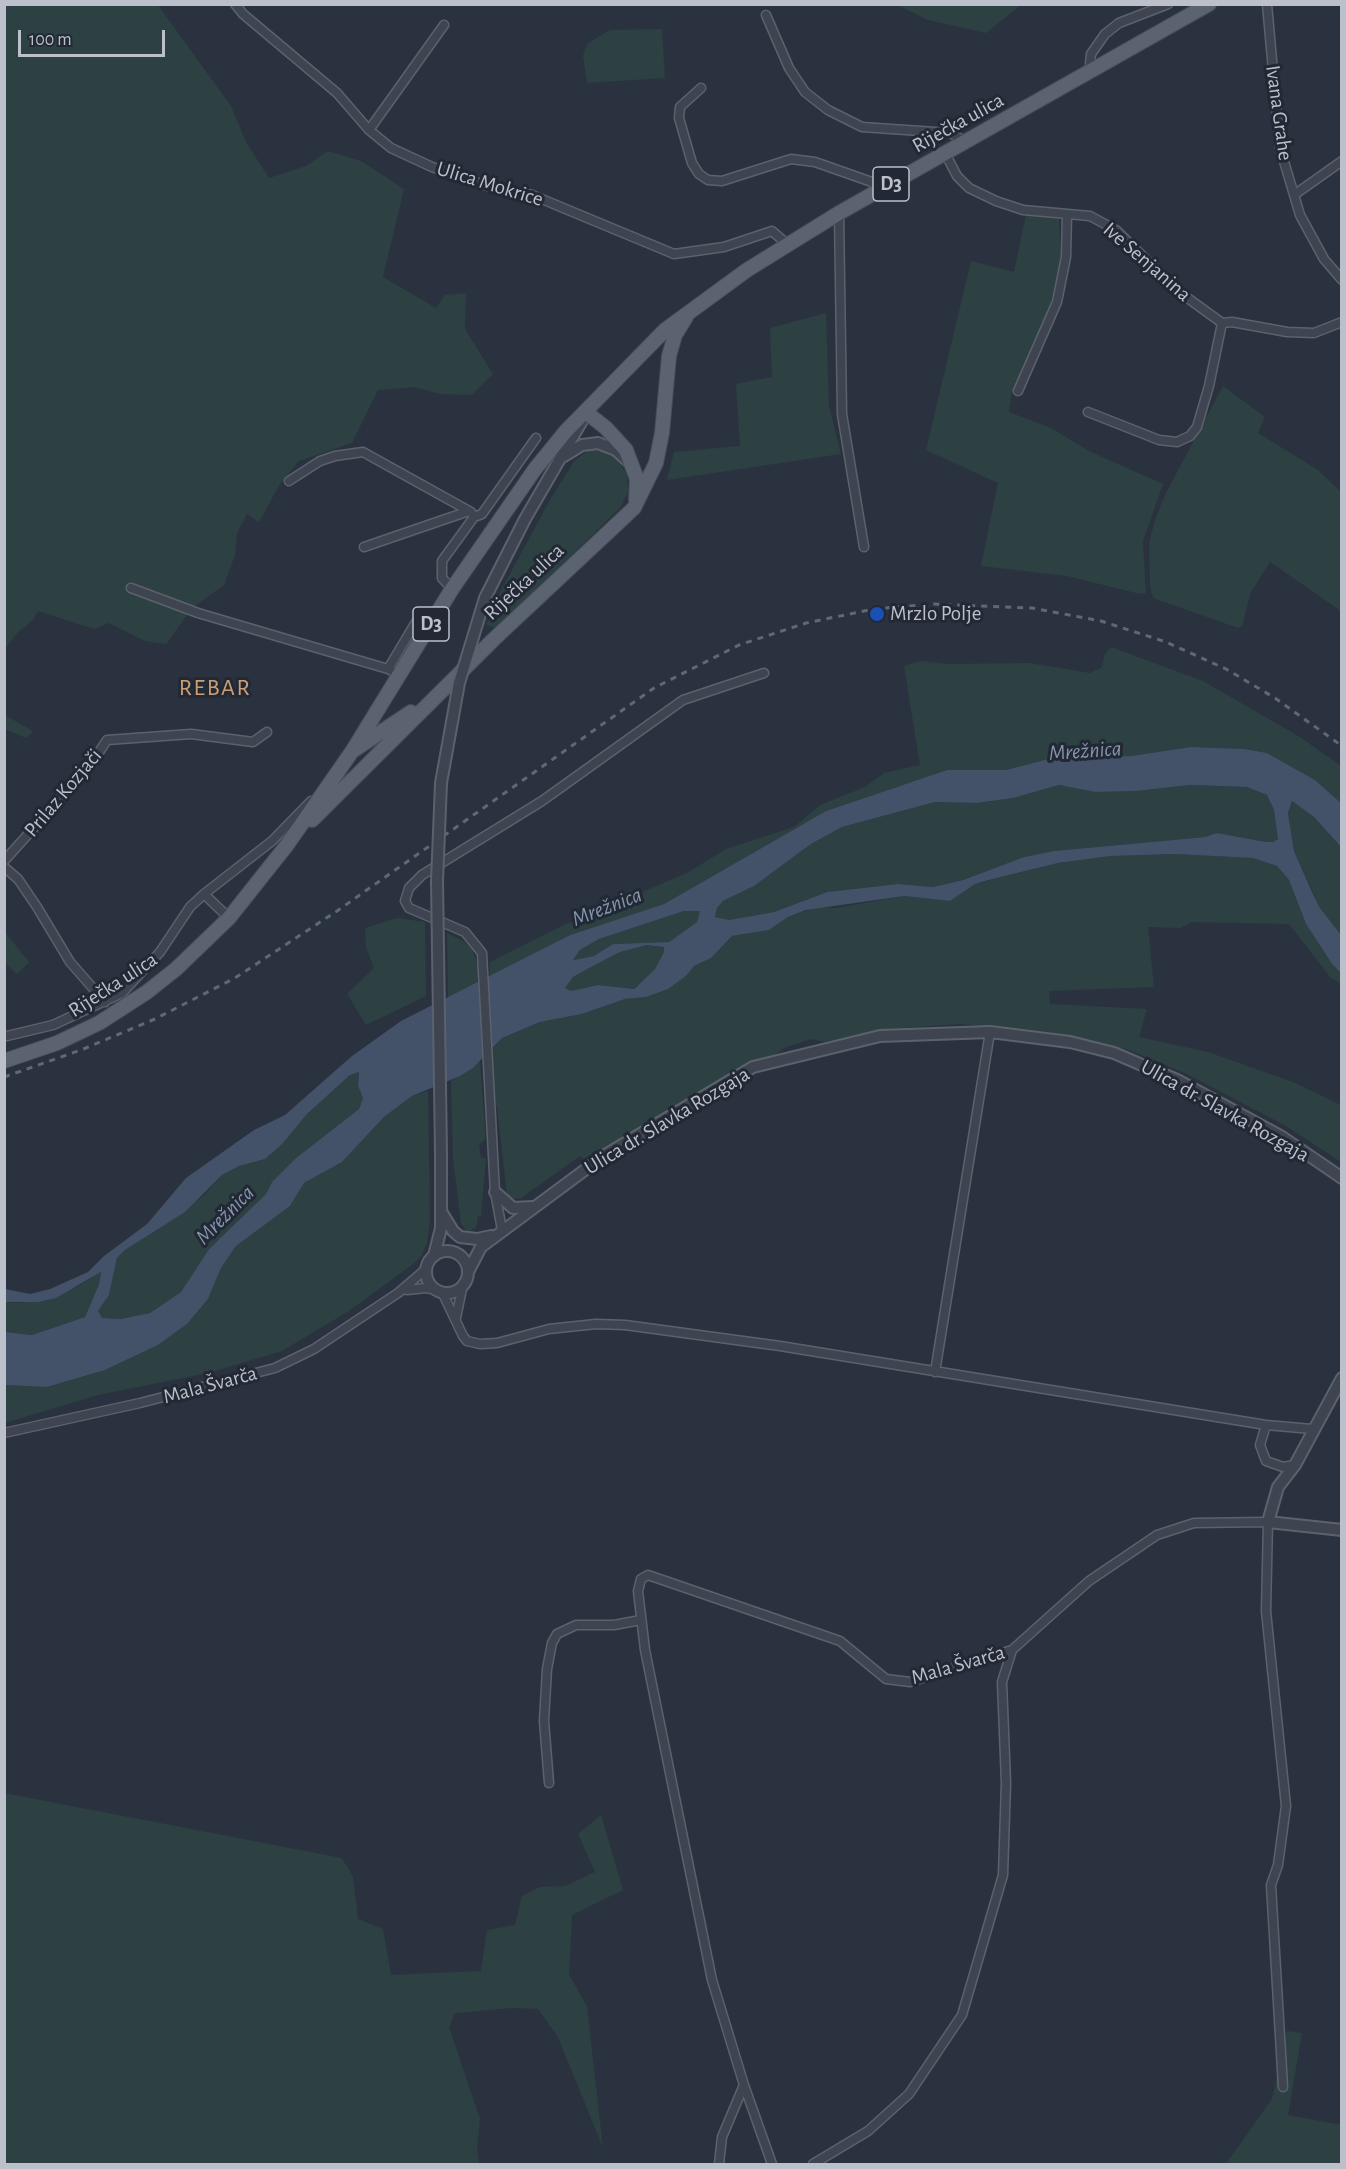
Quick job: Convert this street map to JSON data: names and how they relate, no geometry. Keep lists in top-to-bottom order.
{
  "streets": {
    "main road": ["Riječka ulica", "D3"],
    "street": [
      "Ivana Grahe",
      "Ulica Mokrice",
      "Ive Senjanina",
      "Prilaz Kozjači",
      "Ulica dr. Slavka Rozgaja",
      "Mala Švarča"
    ]
  },
  "crossings": [
    ["Riječka ulica", "Ulica Mokrice"],
    ["Riječka ulica", "Ive Senjanina"],
    ["Ulica dr. Slavka Rozgaja", "Mala Švarča"]
  ],
  "districts": ["REBAR"],
  "water": ["Mrežnica"],
  "places": ["Mrzlo Polje"],
  "scale_bar": "100 m"
}
